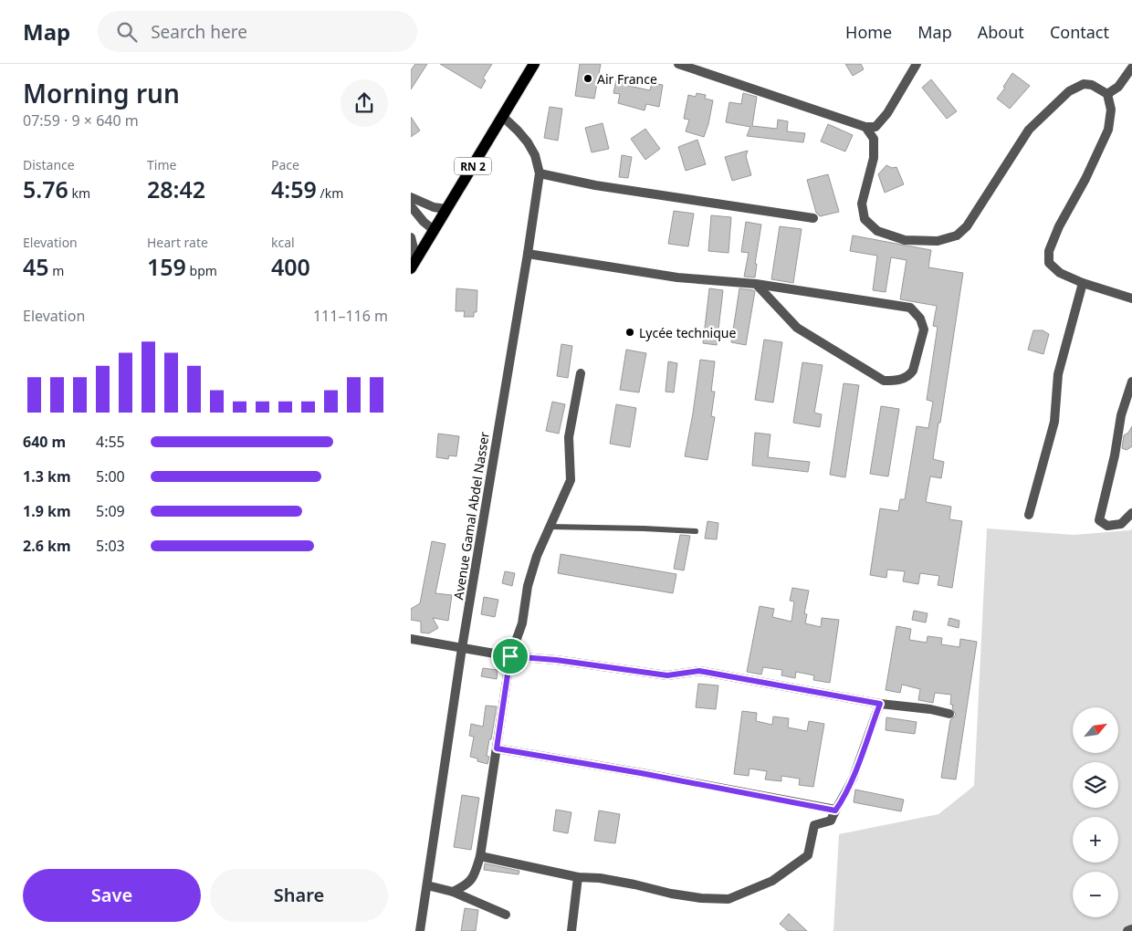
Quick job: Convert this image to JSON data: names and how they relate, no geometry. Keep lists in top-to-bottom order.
{
  "streets": {
    "main road": ["RN 2"],
    "street": ["Avenue Gamal Abdel Nasser"]
  },
  "crossings": [
    ["RN 2", "Avenue Gamal Abdel Nasser"]
  ],
  "places": ["Air France", "Lycée technique"],
  "north": "top right",
  "page": {
    "header": "Map",
    "search": "Search here",
    "nav": [
      "Home",
      "Map",
      "About",
      "Contact"
    ],
    "heading": ["Morning run", "07:59 · 9 × 640 m"],
    "stats": [
      ["Distance", "5.76 km"],
      ["Time", "28:42"],
      ["Pace", "4:59 /km"],
      ["Elevation", "45 m"],
      ["Heart rate", "159 bpm"],
      ["kcal", "400"]
    ],
    "chart": ["Elevation", "111–116 m"],
    "list": [
      {
        "name": "640 m",
        "note": "4:55"
      },
      {
        "name": "1.3 km",
        "note": "5:00"
      },
      {
        "name": "1.9 km",
        "note": "5:09"
      },
      {
        "name": "2.6 km",
        "note": "5:03"
      }
    ],
    "map_buttons": ["+", "−"],
    "buttons": ["Save", "Share"]
  }
}
